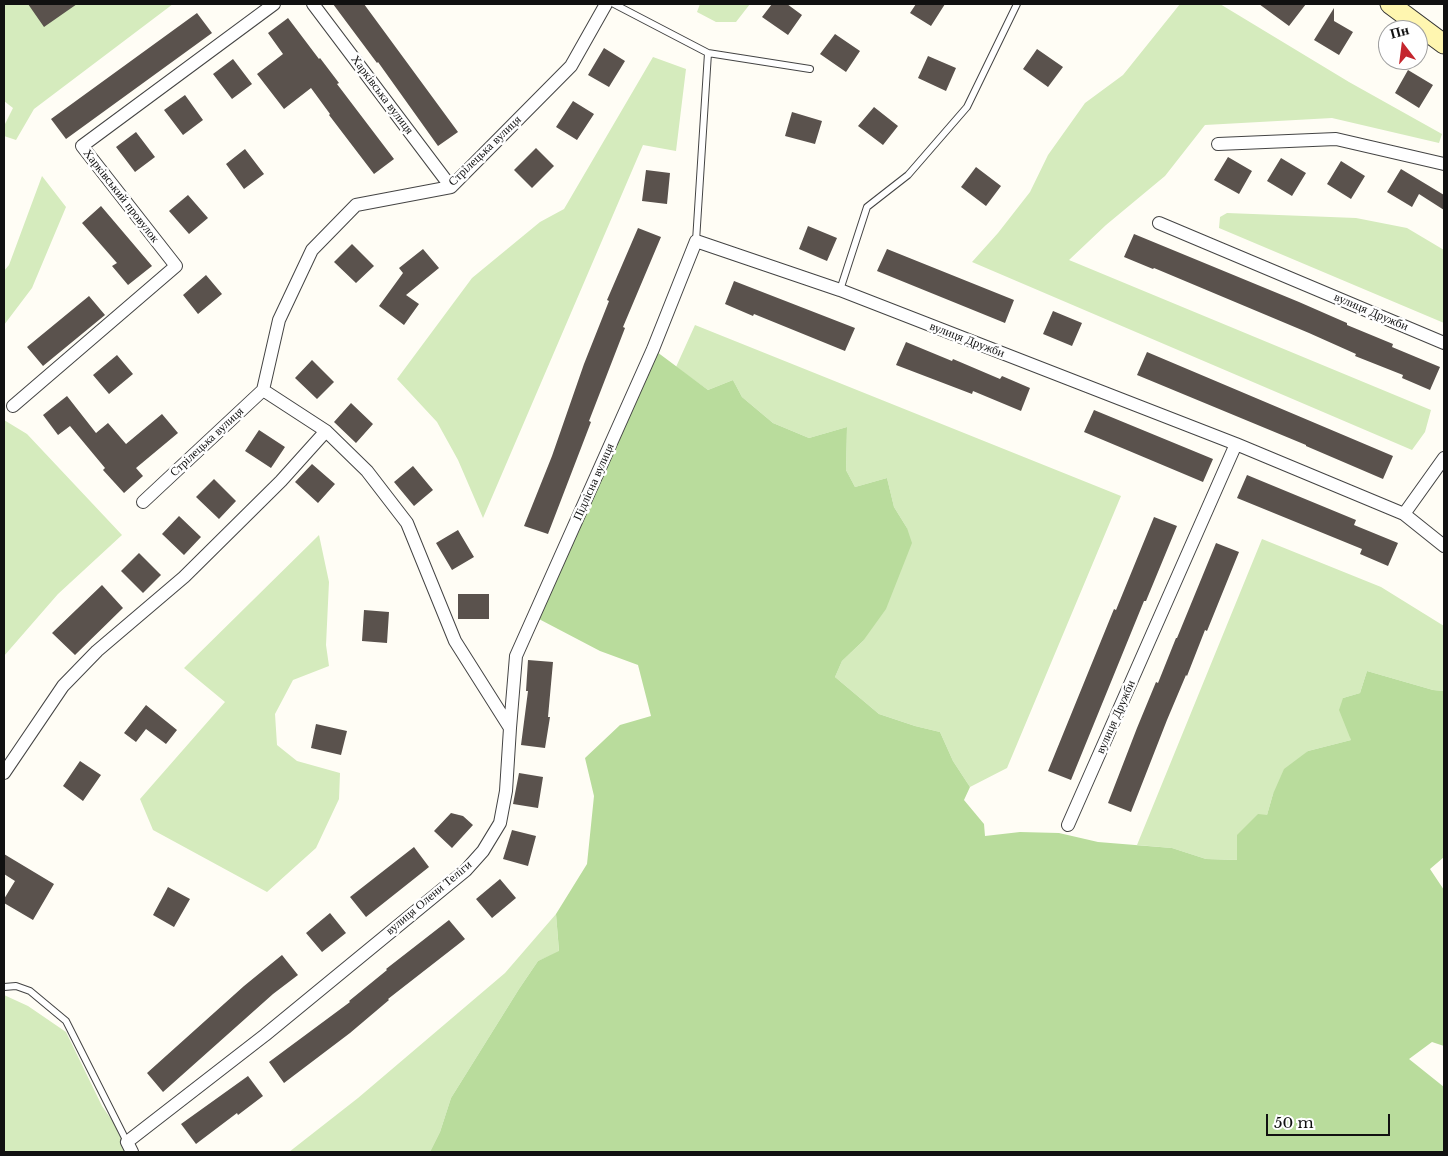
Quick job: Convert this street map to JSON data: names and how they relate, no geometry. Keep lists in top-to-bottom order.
{
  "streets": {
    "street": [
      "Харківська вулиця",
      "Стрілецька вулиця",
      "Харківський провулок",
      "вулиця Дружби",
      "Підлісна вулиця",
      "вулиця Олени Теліги"
    ]
  },
  "crossings": [
    ["Харківська вулиця", "Стрілецька вулиця"],
    ["вулиця Дружби", "Підлісна вулиця"],
    ["Підлісна вулиця", "вулиця Олени Теліги"]
  ],
  "scale_bar": "50 m",
  "north": "top"
}
